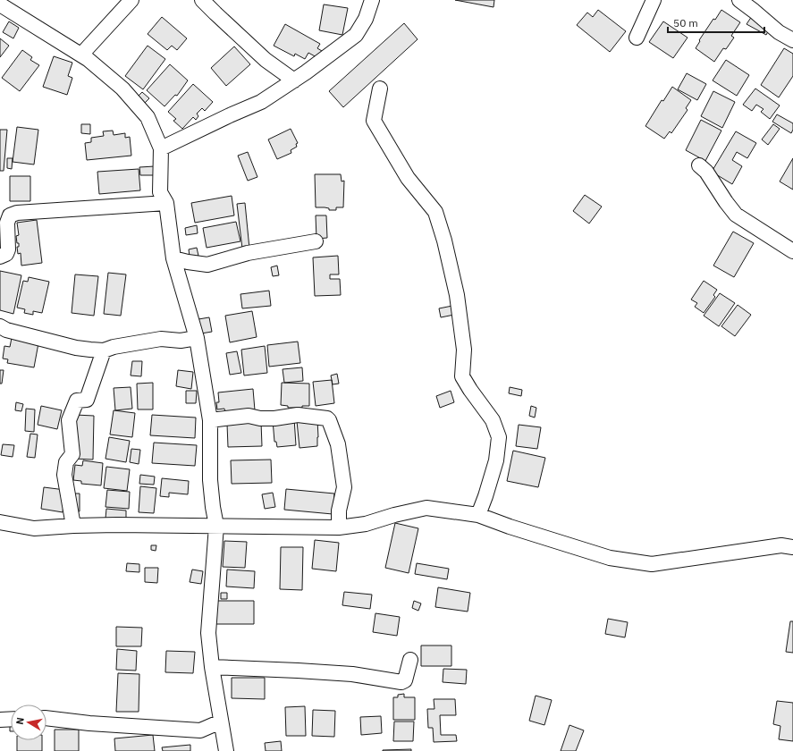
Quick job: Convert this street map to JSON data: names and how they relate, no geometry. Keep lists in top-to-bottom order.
{
  "scale_bar": "50 m",
  "north": "left"
}
